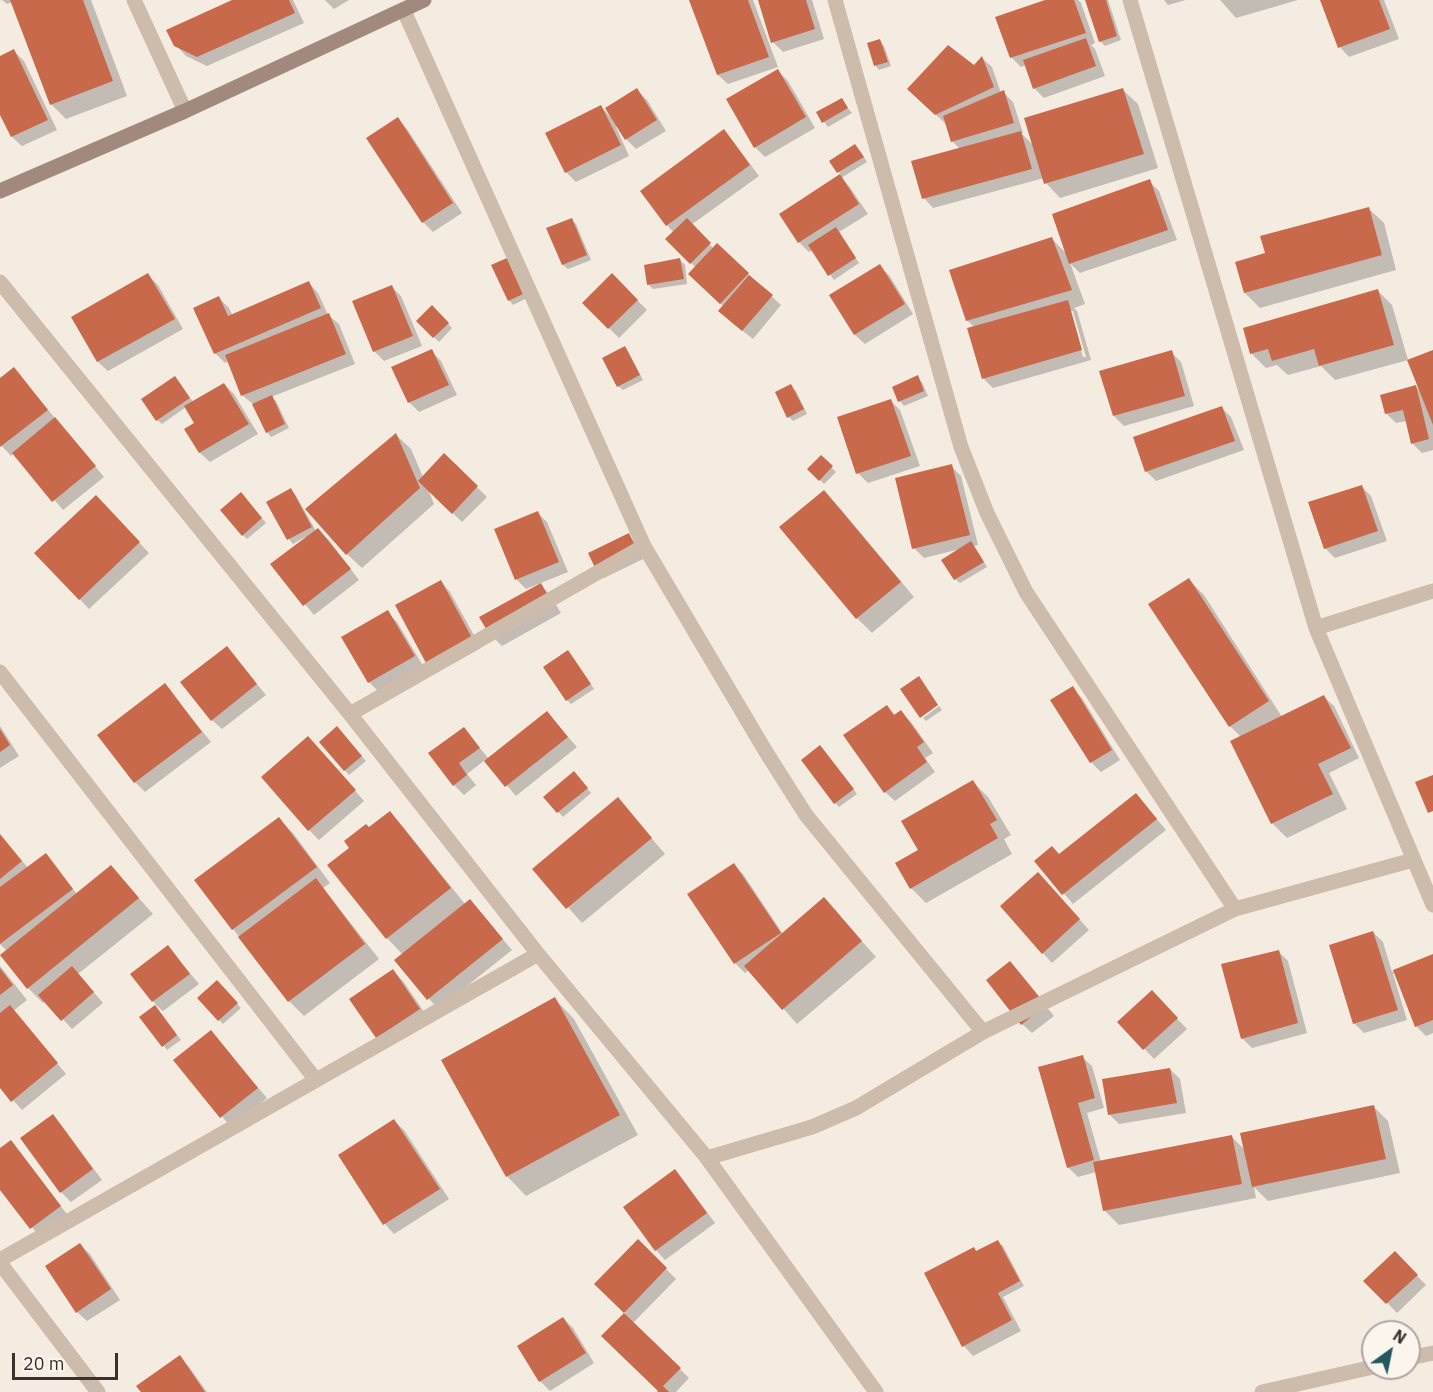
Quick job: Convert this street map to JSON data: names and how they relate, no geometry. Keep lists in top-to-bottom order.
{
  "scale_bar": "20 m",
  "north": "top right"
}
